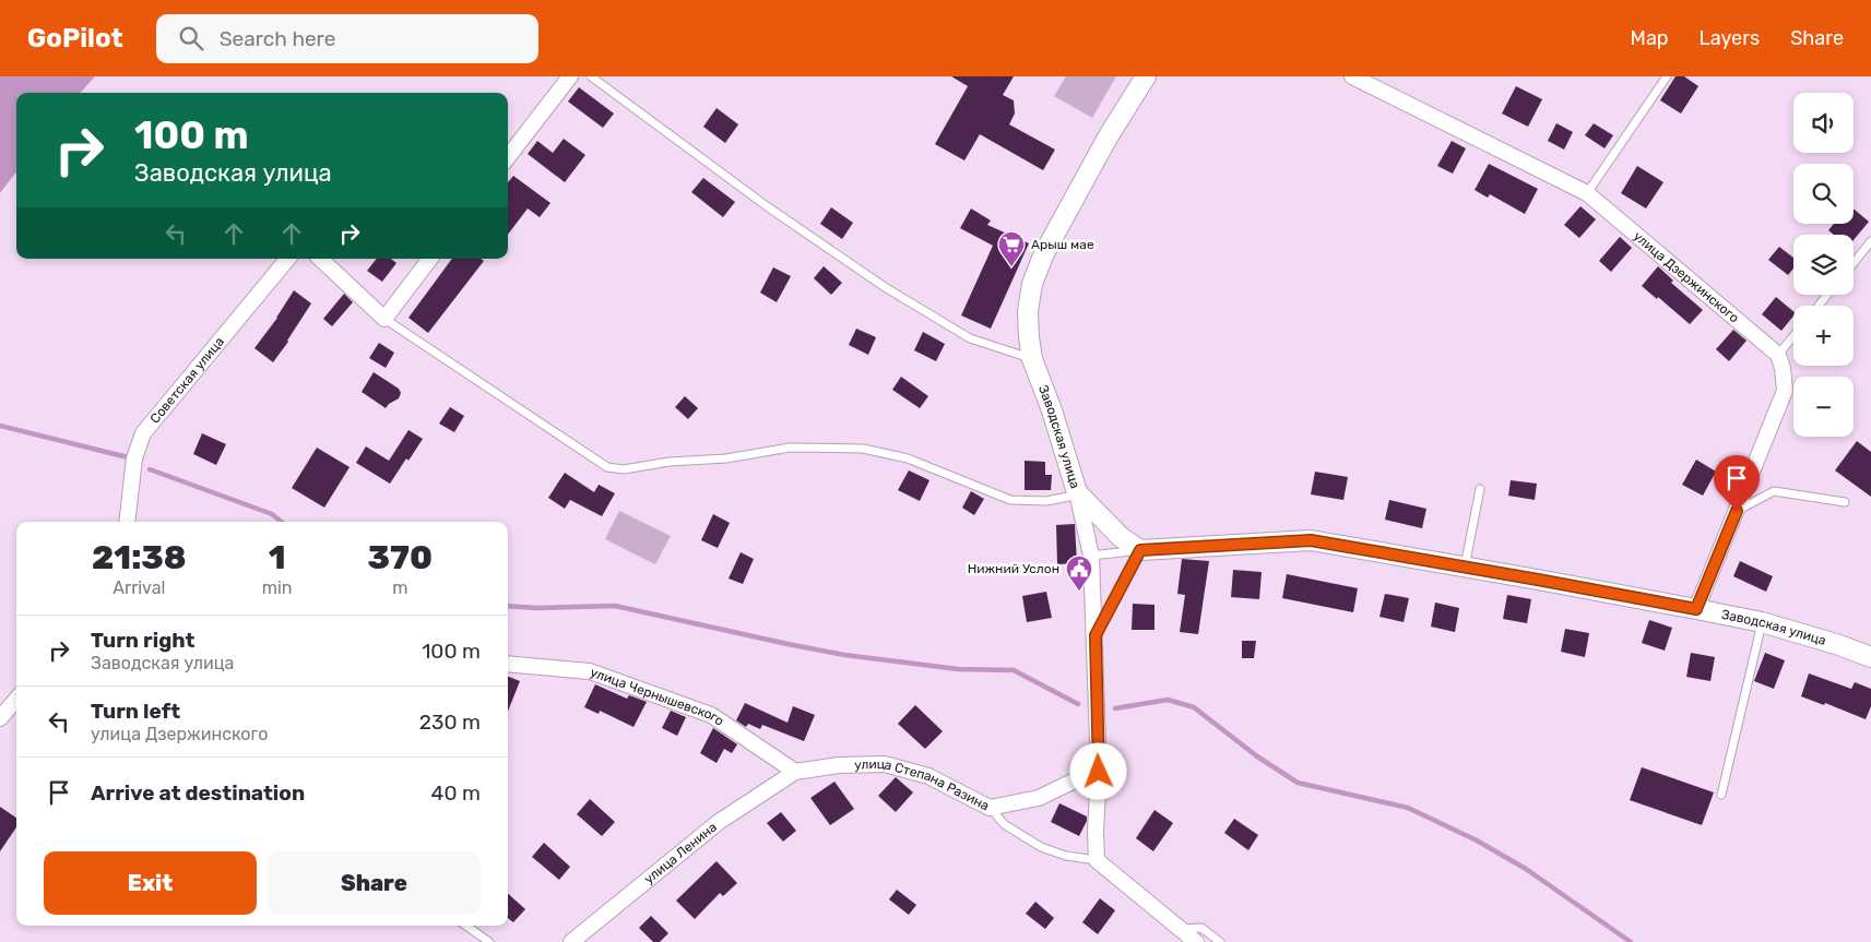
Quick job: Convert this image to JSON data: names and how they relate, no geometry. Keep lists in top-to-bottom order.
{
  "streets": {
    "street": [
      "улица Дзержинского",
      "Советская улица",
      "Заводская улица",
      "улица Чернышевского",
      "улица Степана Разина",
      "улица Ленина"
    ]
  },
  "crossings": [
    ["улица Чернышевского", "улица Степана Разина"],
    ["улица Чернышевского", "улица Ленина"],
    ["улица Степана Разина", "улица Ленина"]
  ],
  "places": {
    "supermarket": ["Арыш мае"],
    "public building": ["Нижний Услон"]
  },
  "page": {
    "header": "GoPilot",
    "search": "Search here",
    "nav": ["Map", "Layers", "Share"],
    "map_buttons": ["+", "−"],
    "turn": ["100 m", "Заводская улица"],
    "eta": [
      "21:38",
      "Arrival",
      "1",
      "min",
      "370",
      "m"
    ],
    "list": [
      {
        "name": "Turn right",
        "note": "Заводская улица",
        "value": "100 m"
      },
      {
        "name": "Turn left",
        "note": "улица Дзержинского",
        "value": "230 m"
      },
      {
        "name": "Arrive at destination",
        "value": "40 m"
      }
    ],
    "buttons": ["Exit", "Share"]
  }
}
